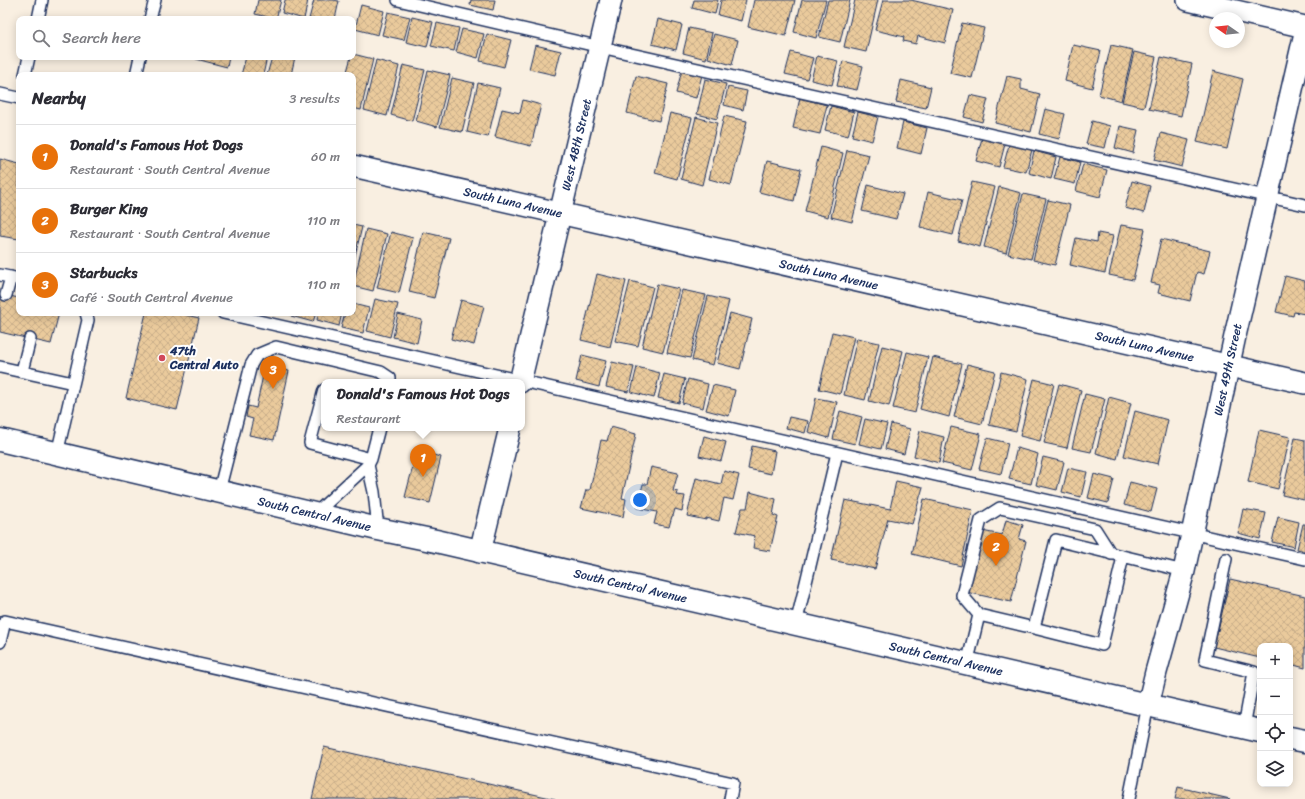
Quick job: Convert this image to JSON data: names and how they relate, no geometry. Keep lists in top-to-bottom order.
{
  "streets": {
    "main road": ["South Central Avenue"],
    "street": ["West 48th Street", "South Luna Avenue", "West 49th Street"]
  },
  "crossings": [
    ["West 48th Street", "South Luna Avenue"],
    ["South Luna Avenue", "West 49th Street"],
    ["West 49th Street", "South Central Avenue"]
  ],
  "places": ["47th Central Auto"],
  "north": "left",
  "page": {
    "search": "Search here",
    "heading": ["Nearby", "3 results"],
    "list": [
      {
        "mark": "1",
        "name": "Donald's Famous Hot Dogs",
        "note": "Restaurant · South Central Avenue",
        "value": "60 m"
      },
      {
        "mark": "2",
        "name": "Burger King",
        "note": "Restaurant · South Central Avenue",
        "value": "110 m"
      },
      {
        "mark": "3",
        "name": "Starbucks",
        "note": "Café · South Central Avenue",
        "value": "110 m"
      }
    ],
    "pins": ["3", "1", "2"],
    "popup": ["Donald's Famous Hot Dogs", "Restaurant"],
    "map_buttons": ["+", "−"]
  }
}
